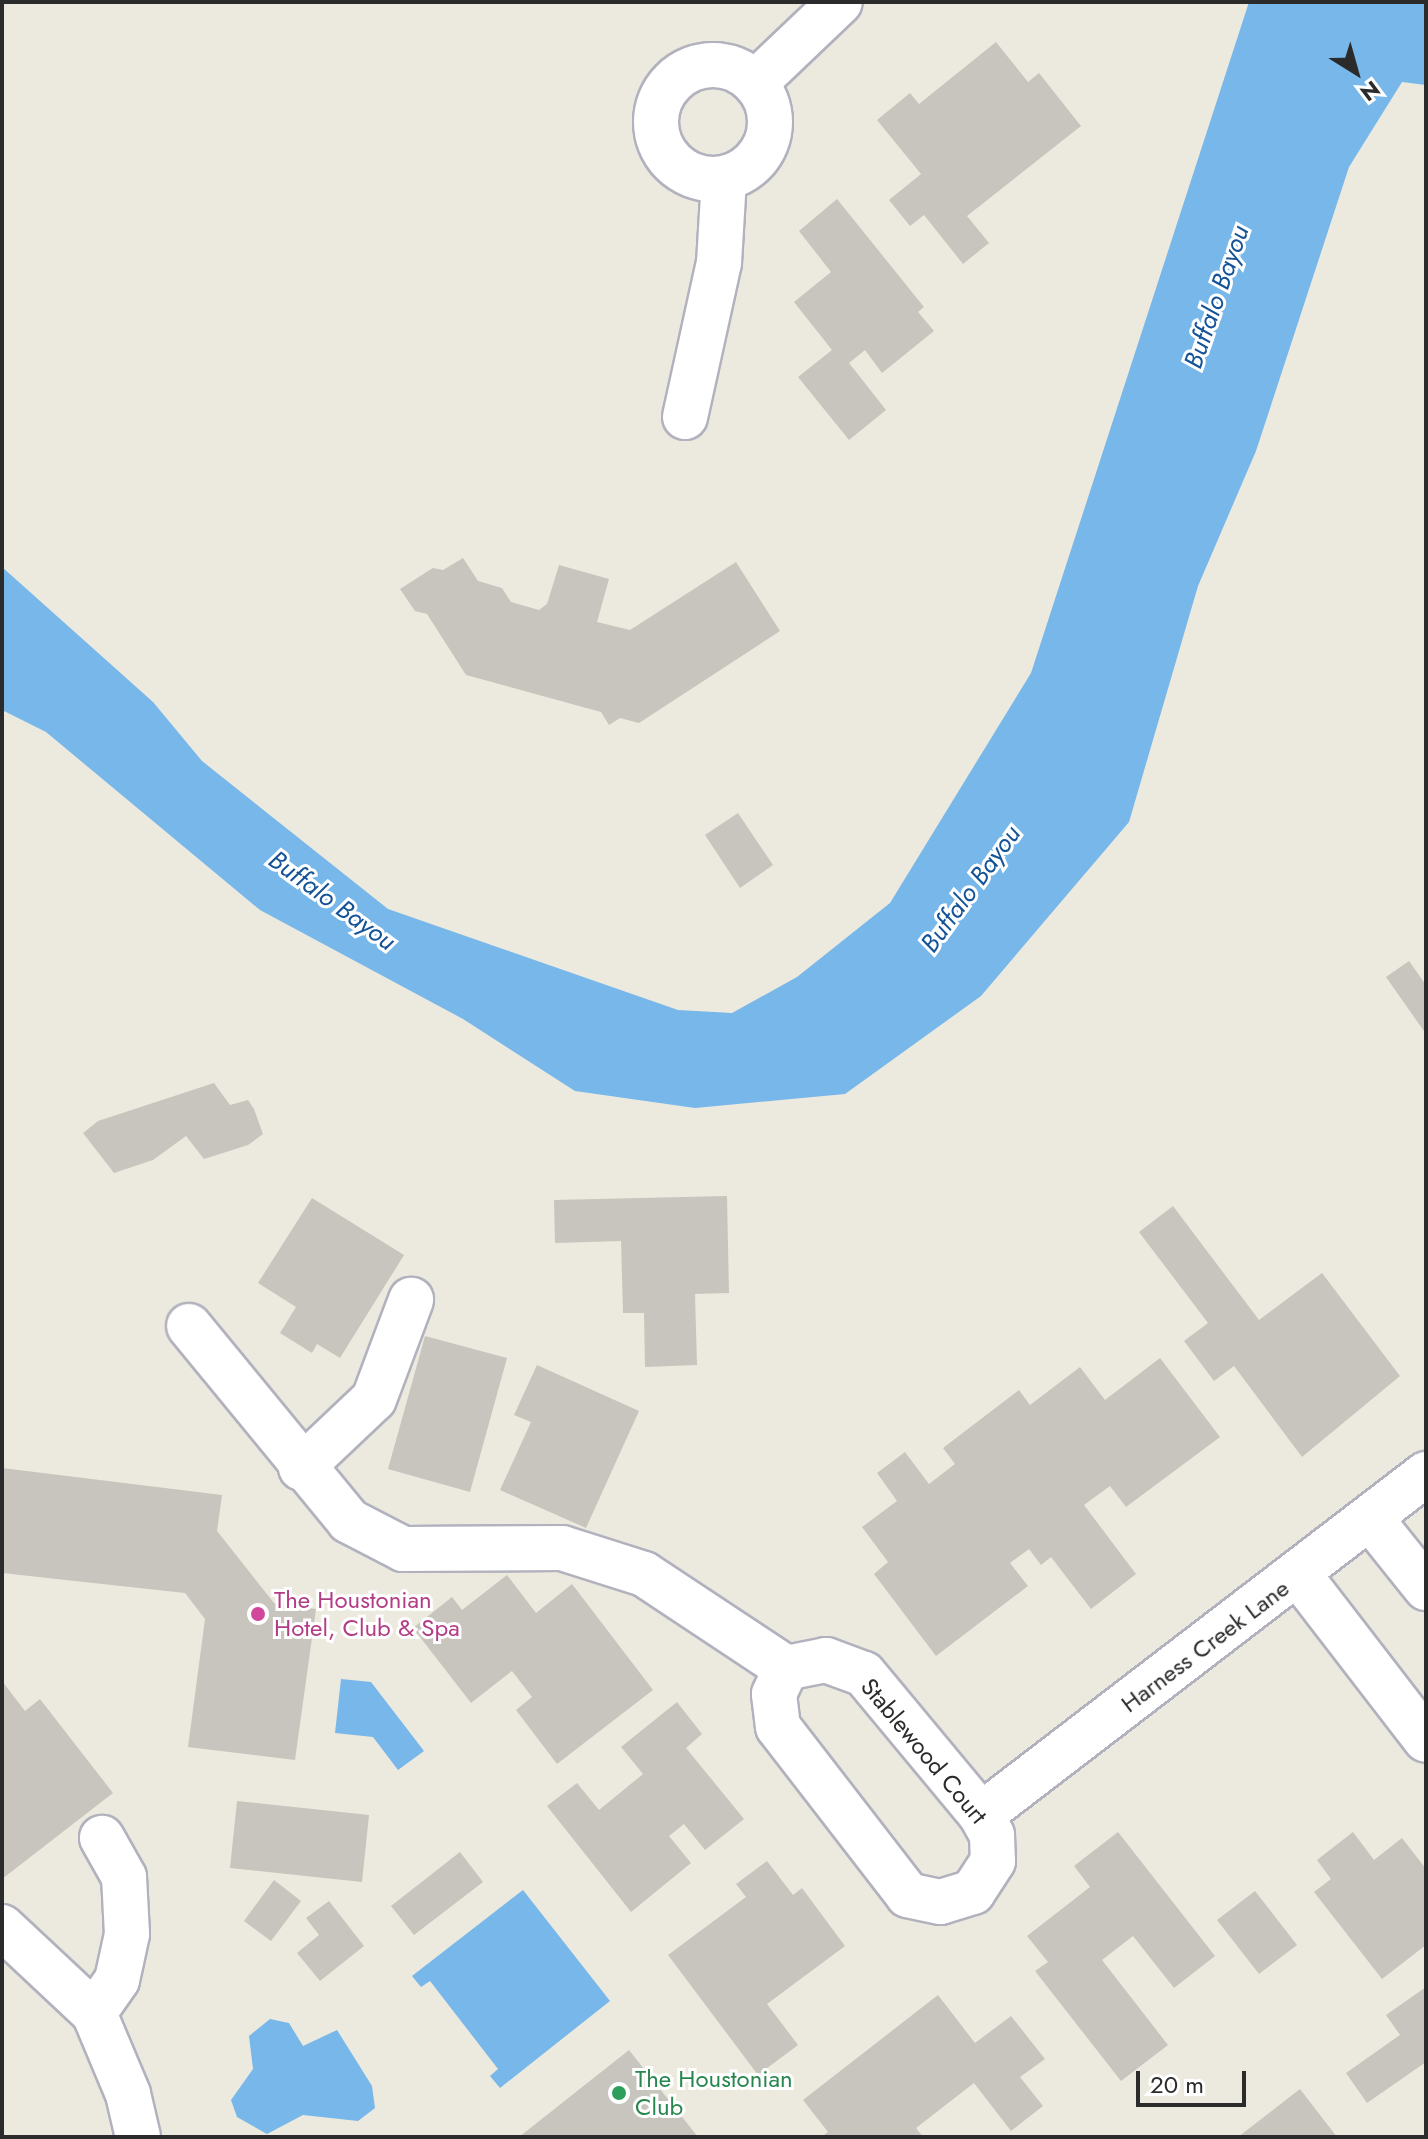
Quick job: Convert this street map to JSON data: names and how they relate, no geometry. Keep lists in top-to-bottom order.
{
  "streets": {
    "street": ["Harness Creek Lane", "Stablewood Court"]
  },
  "crossings": [
    ["Harness Creek Lane", "Stablewood Court"]
  ],
  "water": ["Buffalo Bayou"],
  "places": ["The Houstonian Hotel, Club & Spa", "The Houstonian Club"],
  "scale_bar": "20 m",
  "north": "bottom right"
}
